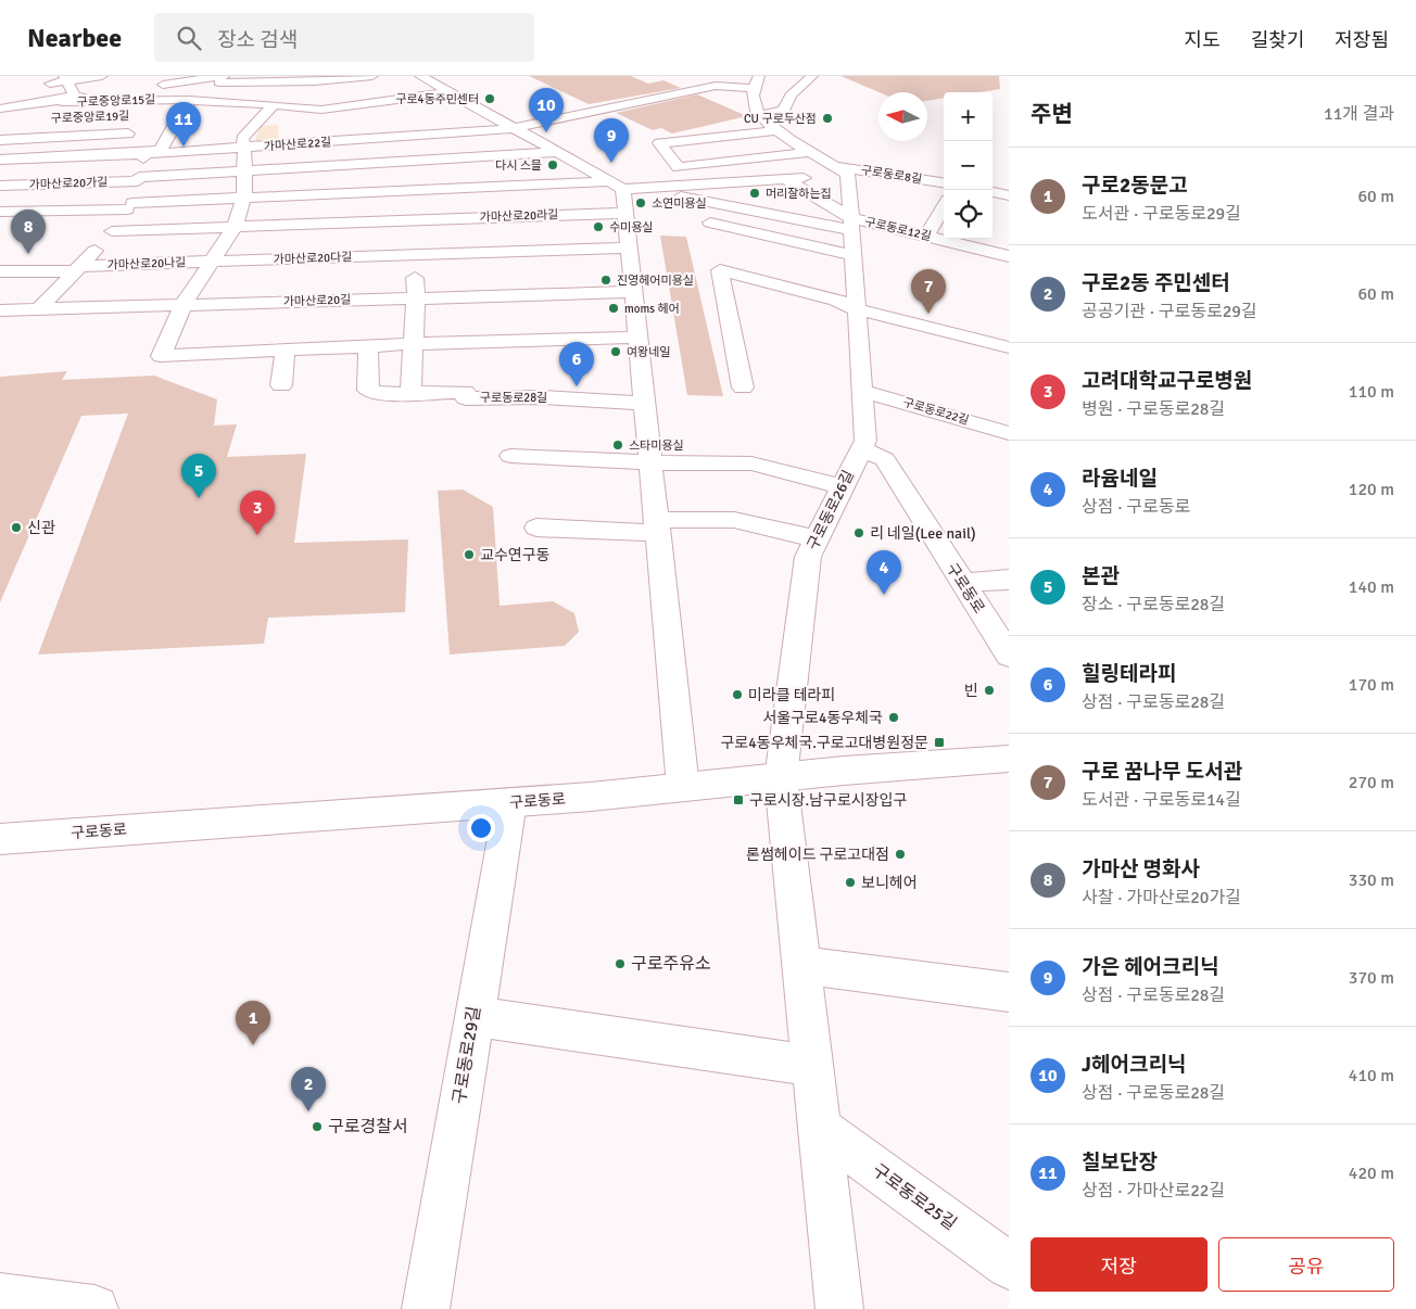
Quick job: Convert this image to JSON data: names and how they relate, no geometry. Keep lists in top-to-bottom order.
{
  "streets": {
    "street": [
      "구로중앙로15길",
      "구로중앙로19길",
      "가마산로22길",
      "구로동로8길",
      "가마산로20가길",
      "가마산로20라길",
      "구로동로12길",
      "가마산로20다길",
      "가마산로20나길",
      "가마산로20길",
      "구로동로28길",
      "구로동로22길",
      "구로동로26길",
      "구로동로",
      "구로동로29길",
      "구로동로25길"
    ]
  },
  "crossings": [
    ["가마산로22길", "가마산로20나길"],
    ["구로동로8길", "구로동로26길"],
    ["가마산로20가길", "가마산로20나길"],
    ["구로동로12길", "구로동로26길"],
    ["가마산로20다길", "가마산로20나길"],
    ["가마산로20나길", "가마산로20길"],
    ["구로동로22길", "구로동로26길"],
    ["구로동로26길", "구로동로"],
    ["구로동로", "구로동로29길"]
  ],
  "places": {
    "other": [
      "구로4동주민센터",
      "CU 구로두산점",
      "다시 스믈",
      "머리잘하는집",
      "소연미용실",
      "수미용실",
      "진영헤어미용실",
      "moms 헤어",
      "여왕네일",
      "스타미용실",
      "신관",
      "리 네일(Lee nail)",
      "교수연구동",
      "빈",
      "미라클 테라피",
      "서울구로4동우체국",
      "론썸헤이드 구로고대점",
      "보니헤어",
      "구로주유소",
      "구로경찰서"
    ],
    "transit": ["구로4동우체국.구로고대병원정문", "구로시장.남구로시장입구"]
  },
  "north": "left",
  "page": {
    "header": "Nearbee",
    "search": "장소 검색",
    "nav": ["지도", "길찾기", "저장됨"],
    "heading": ["주변", "11개 결과"],
    "pins": [
      "10",
      "11",
      "9",
      "8",
      "7",
      "6",
      "5",
      "3",
      "4",
      "1",
      "2"
    ],
    "map_buttons": ["+", "−"],
    "list": [
      {
        "mark": "1",
        "name": "구로2동문고",
        "note": "도서관 · 구로동로29길",
        "value": "60 m"
      },
      {
        "mark": "2",
        "name": "구로2동 주민센터",
        "note": "공공기관 · 구로동로29길",
        "value": "60 m"
      },
      {
        "mark": "3",
        "name": "고려대학교구로병원",
        "note": "병원 · 구로동로28길",
        "value": "110 m"
      },
      {
        "mark": "4",
        "name": "라윰네일",
        "note": "상점 · 구로동로",
        "value": "120 m"
      },
      {
        "mark": "5",
        "name": "본관",
        "note": "장소 · 구로동로28길",
        "value": "140 m"
      },
      {
        "mark": "6",
        "name": "힐링테라피",
        "note": "상점 · 구로동로28길",
        "value": "170 m"
      },
      {
        "mark": "7",
        "name": "구로 꿈나무 도서관",
        "note": "도서관 · 구로동로14길",
        "value": "270 m"
      },
      {
        "mark": "8",
        "name": "가마산 명화사",
        "note": "사찰 · 가마산로20가길",
        "value": "330 m"
      },
      {
        "mark": "9",
        "name": "가은 헤어크리닉",
        "note": "상점 · 구로동로28길",
        "value": "370 m"
      },
      {
        "mark": "10",
        "name": "J헤어크리닉",
        "note": "상점 · 구로동로28길",
        "value": "410 m"
      },
      {
        "mark": "11",
        "name": "칠보단장",
        "note": "상점 · 가마산로22길",
        "value": "420 m"
      }
    ],
    "buttons": ["저장", "공유"]
  }
}
